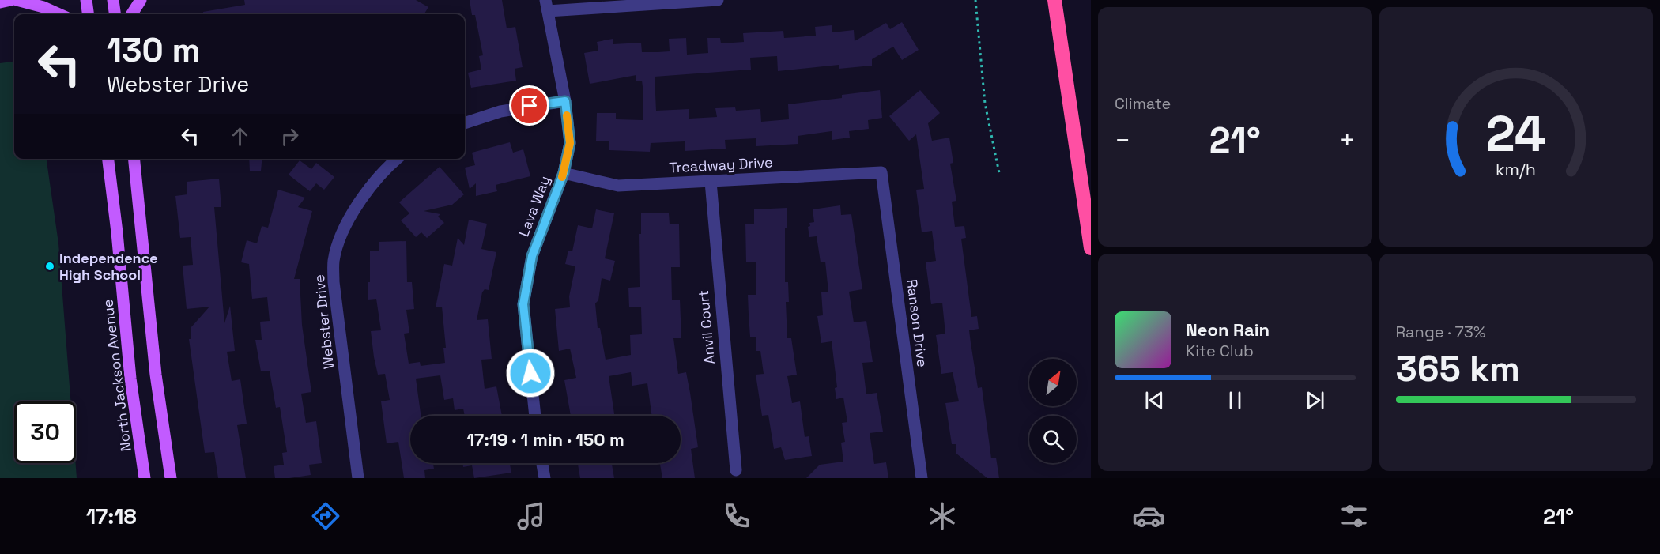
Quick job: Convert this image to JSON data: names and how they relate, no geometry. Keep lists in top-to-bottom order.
{
  "streets": {
    "main road": ["North Jackson Avenue"],
    "street": [
      "Treadway Drive",
      "Lava Way",
      "Webster Drive",
      "Ranson Drive",
      "Anvil Court"
    ]
  },
  "crossings": [
    ["Treadway Drive", "Lava Way"],
    ["Treadway Drive", "Ranson Drive"],
    ["Treadway Drive", "Anvil Court"]
  ],
  "places": ["Independence High School"],
  "north": "top right",
  "page": {
    "tile": [
      "Climate",
      ["Range · 73%", "365 km"]
    ],
    "turn": ["130 m", "Webster Drive"],
    "heat": ["−", "21°", "+"],
    "song": ["Neon Rain", "Kite Club"],
    "limit": "30",
    "trip": "17:19 · 1 min · 150 m",
    "tabs": ["17:18", "21°"],
    "gauge": ["24", "km/h"]
  }
}
